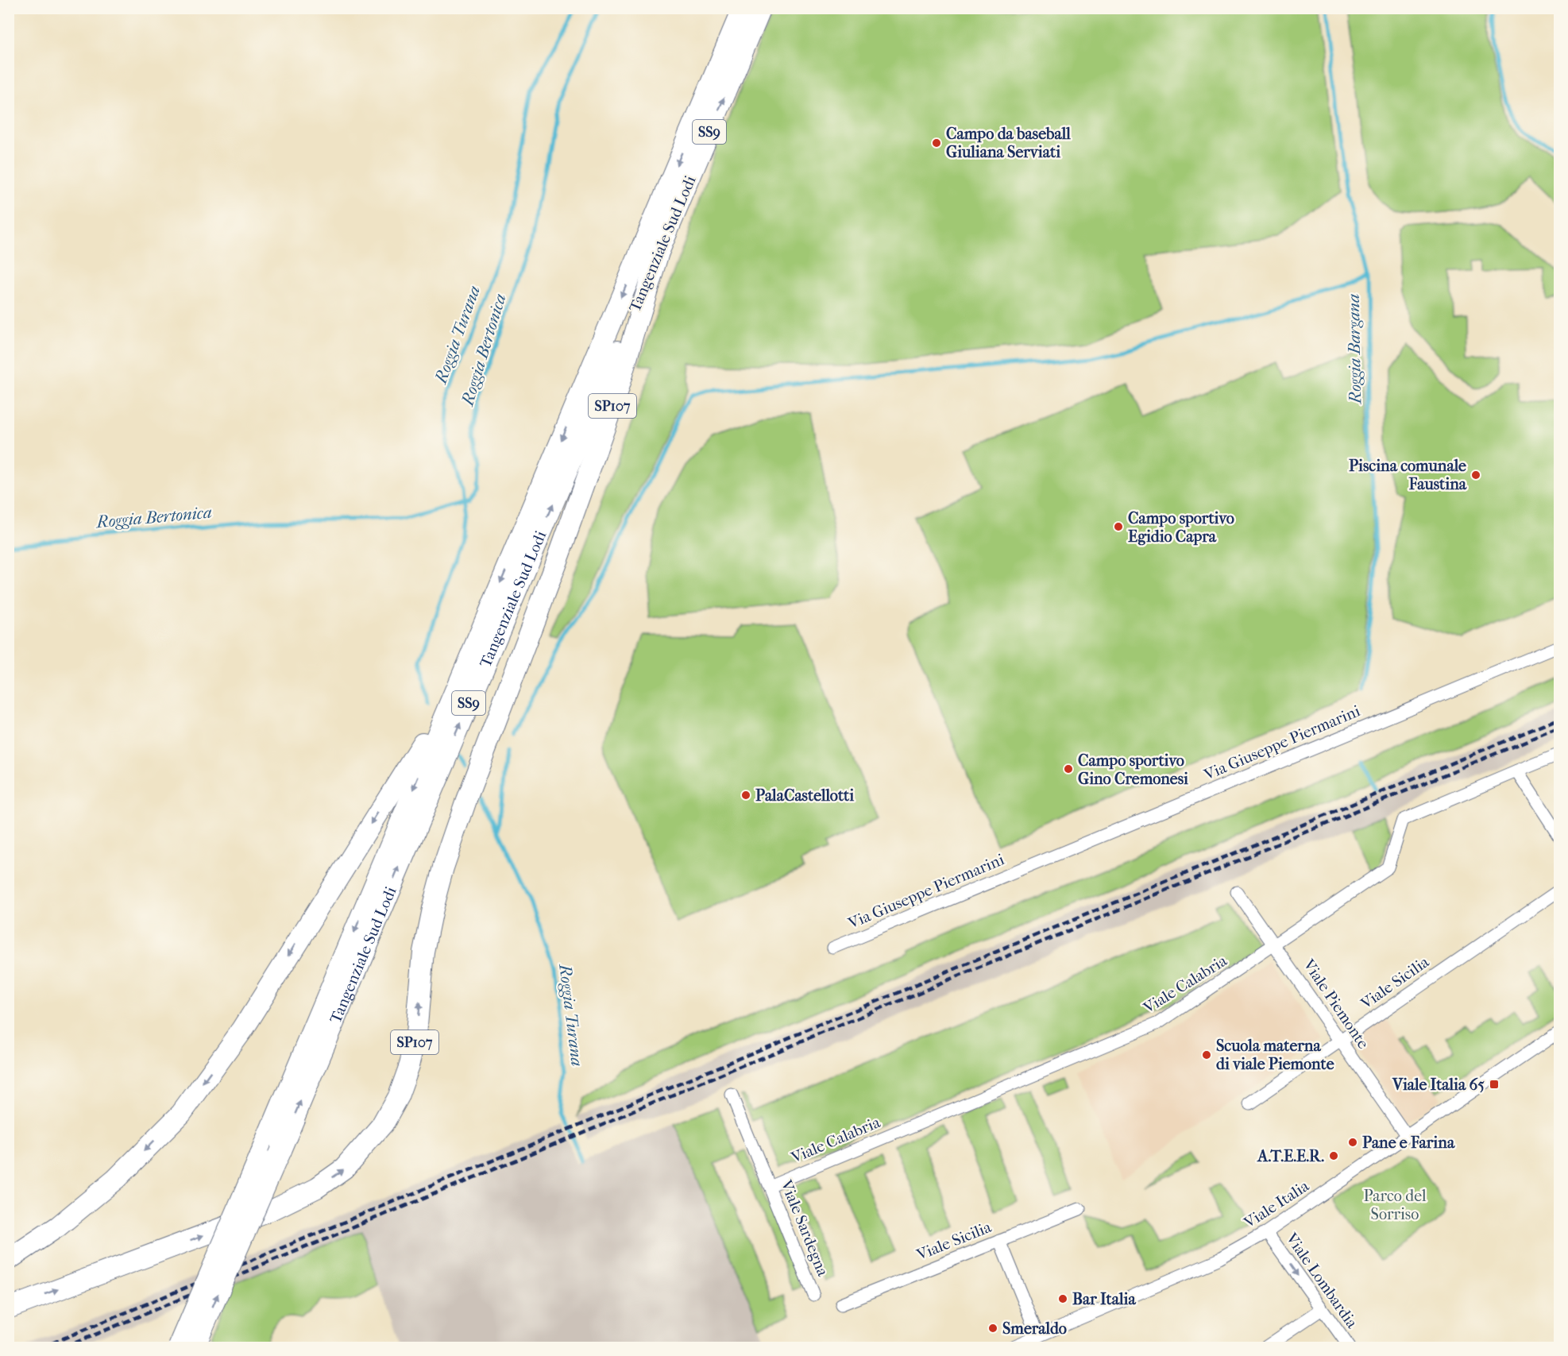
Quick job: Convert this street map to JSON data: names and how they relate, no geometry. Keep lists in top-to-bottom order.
{
  "streets": {
    "highway": ["SS9", "Tangenziale Sud Lodi", "SP107"],
    "street": [
      "Via Giuseppe Piermarini",
      "Viale Sicilia",
      "Viale Calabria",
      "Viale Piemonte",
      "Viale Italia",
      "Viale Sardegna",
      "Viale Lombardia"
    ]
  },
  "crossings": [
    ["Tangenziale Sud Lodi", "SP107"],
    ["Viale Sicilia", "Viale Piemonte"],
    ["Viale Calabria", "Viale Piemonte"],
    ["Viale Calabria", "Viale Sardegna"],
    ["Viale Piemonte", "Viale Italia"],
    ["Viale Italia", "Viale Lombardia"]
  ],
  "one_way": ["Viale Lombardia"],
  "water": ["Roggia Turana", "Roggia Bargana", "Roggia Bertonica"],
  "parks": ["Parco del Sorriso"],
  "places": {
    "other": [
      "Campo da baseball Giuliana Serviati",
      "Piscina comunale Faustina",
      "Campo sportivo Egidio Capra",
      "Campo sportivo Gino Cremonesi",
      "PalaCastellotti",
      "Scuola materna di viale Piemonte",
      "Pane e Farina",
      "A.T.E.E.R.",
      "Bar Italia",
      "Smeraldo"
    ],
    "transit": ["Viale Italia 65"]
  }
}
